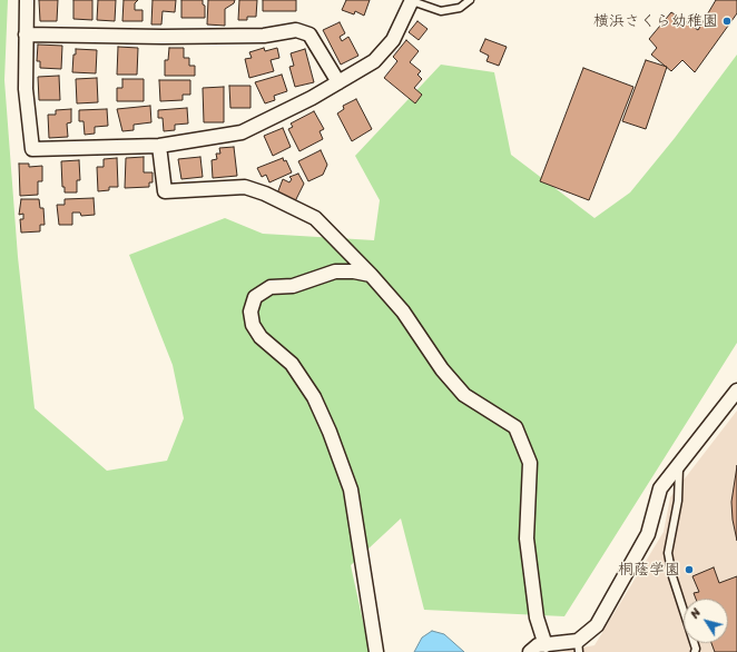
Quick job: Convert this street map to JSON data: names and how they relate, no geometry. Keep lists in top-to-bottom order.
{
  "places": ["横浜さくら幼稚園", "桐蔭学園"],
  "north": "top left"
}
